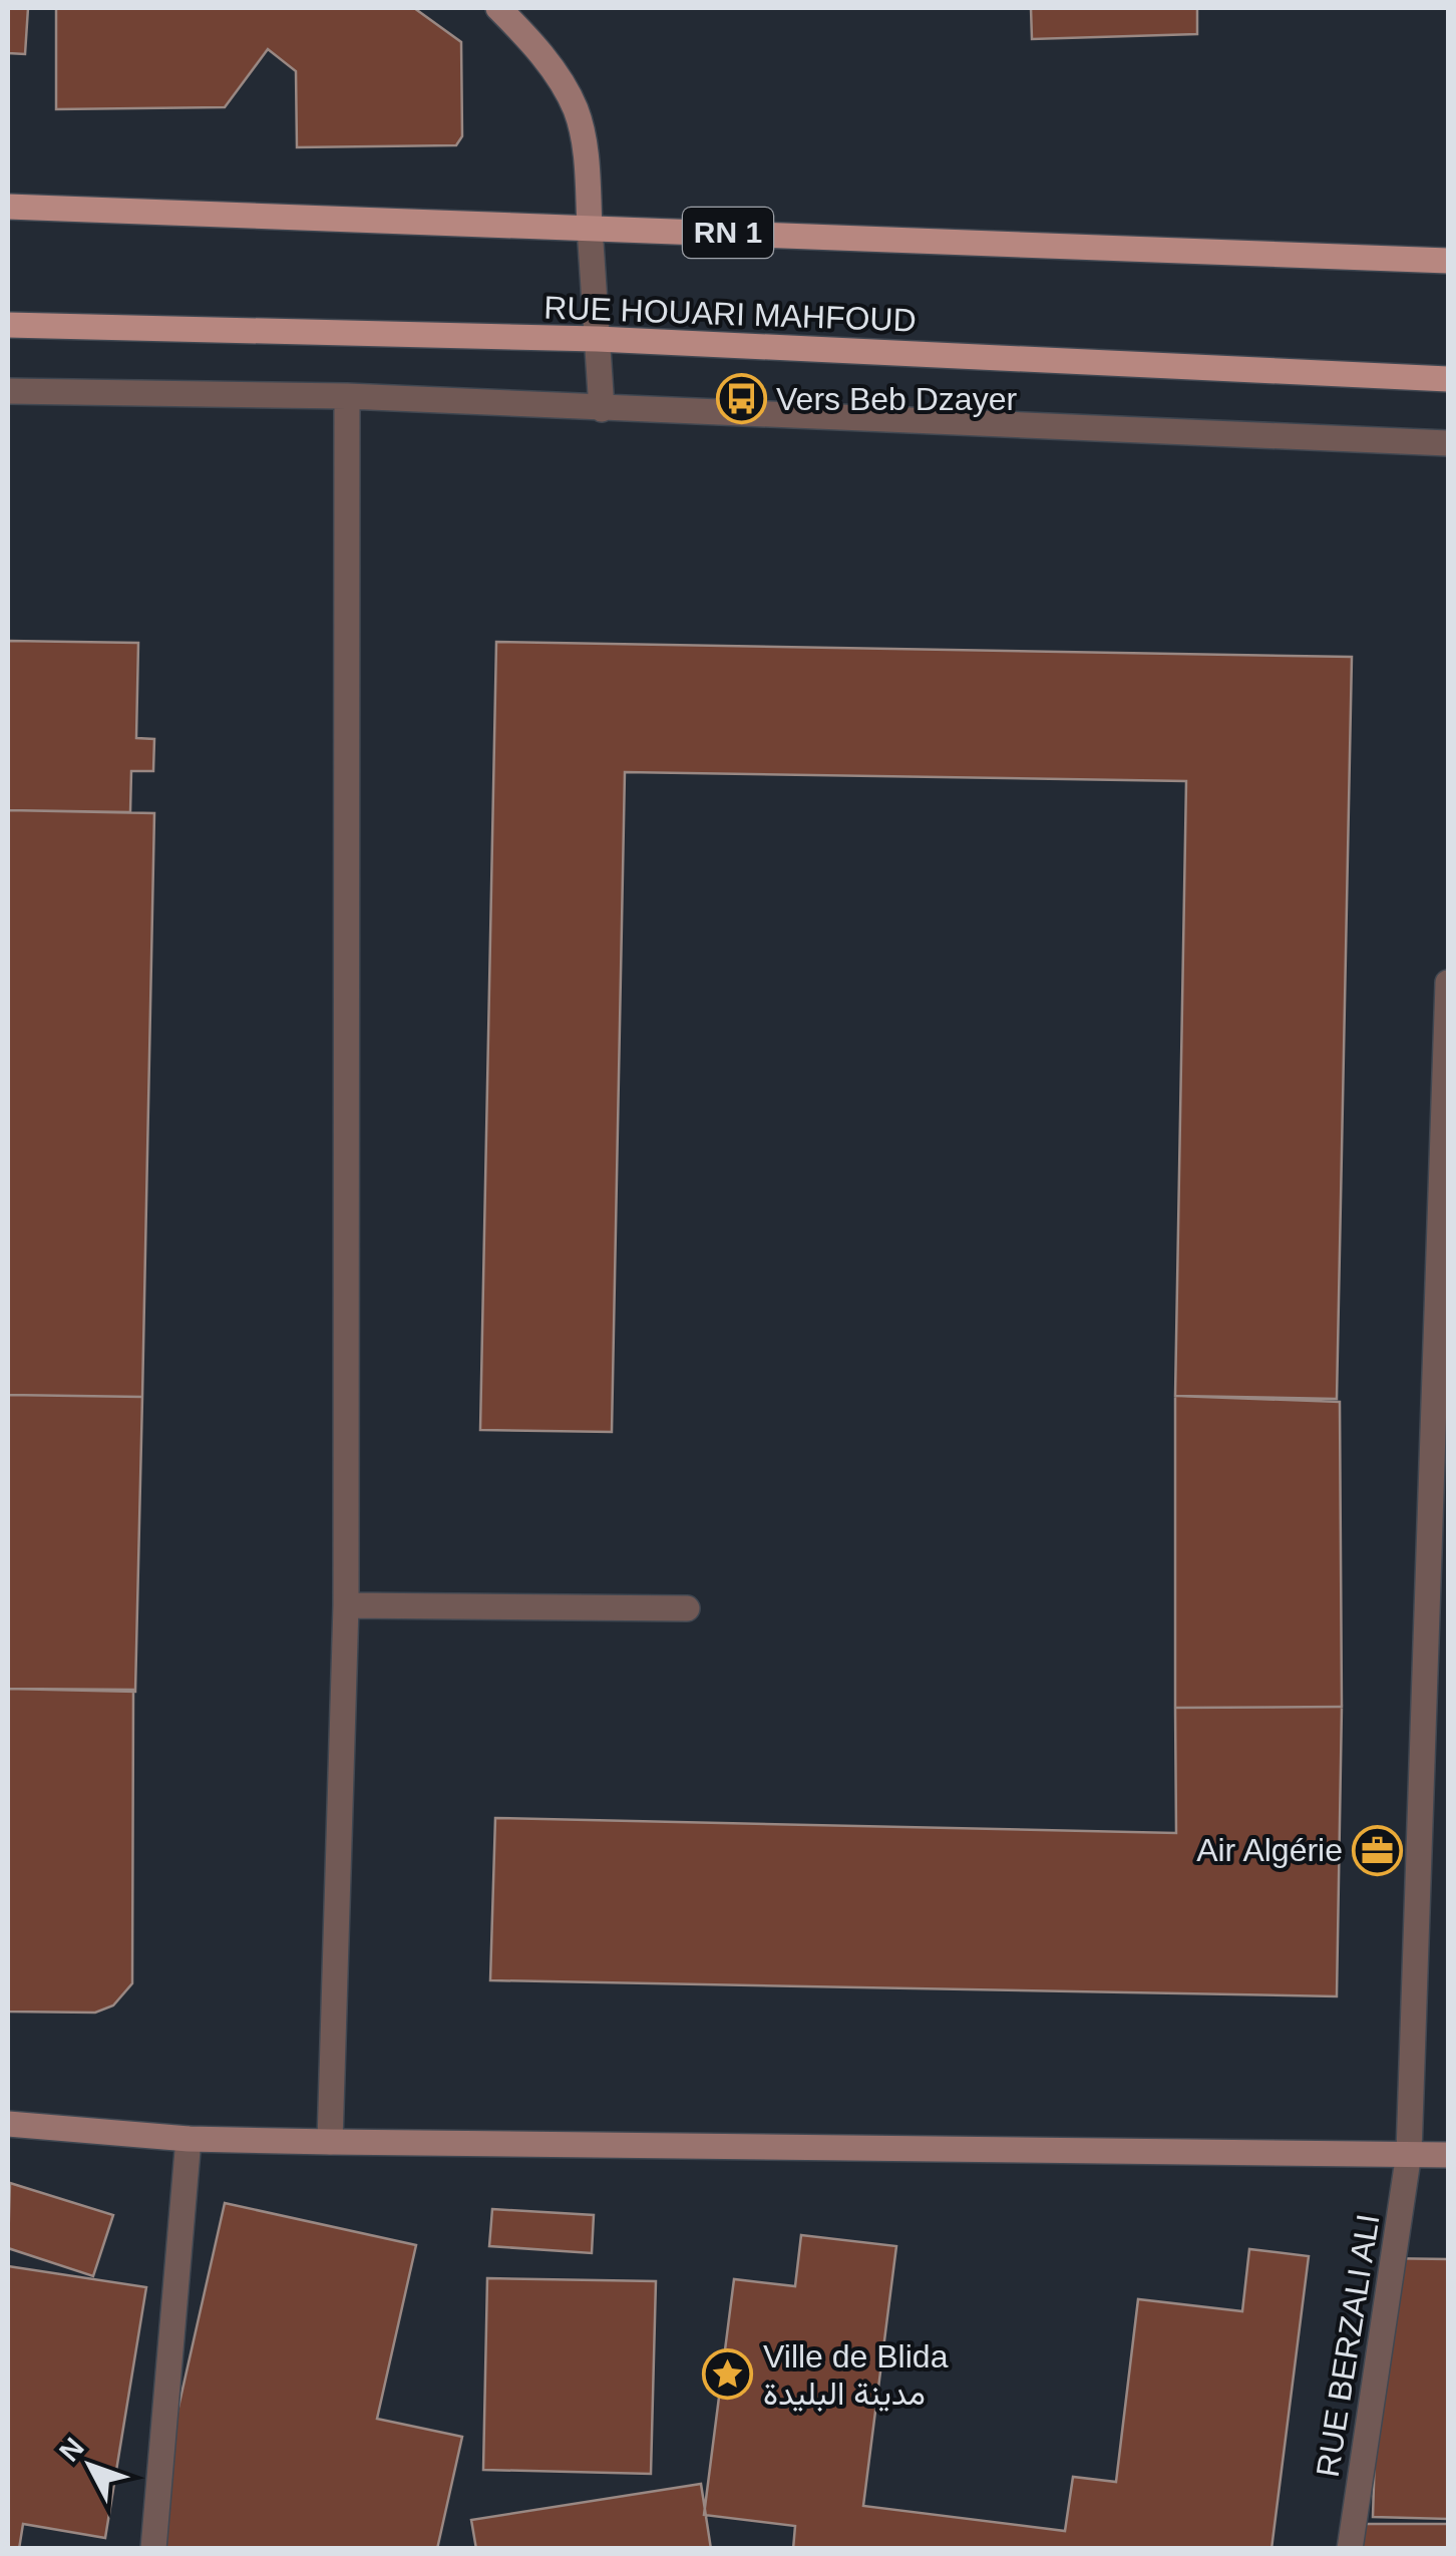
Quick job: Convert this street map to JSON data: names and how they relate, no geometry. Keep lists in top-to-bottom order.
{
  "streets": {
    "main road": ["RN 1", "RUE HOUARI MAHFOUD"],
    "street": ["RUE BERZALI ALI"]
  },
  "places": {
    "bus stop": ["Vers Beb Dzayer"],
    "office": ["Air Algérie"],
    "place": ["Ville de Blida مدينة البليدة"]
  },
  "north": "top left"
}
